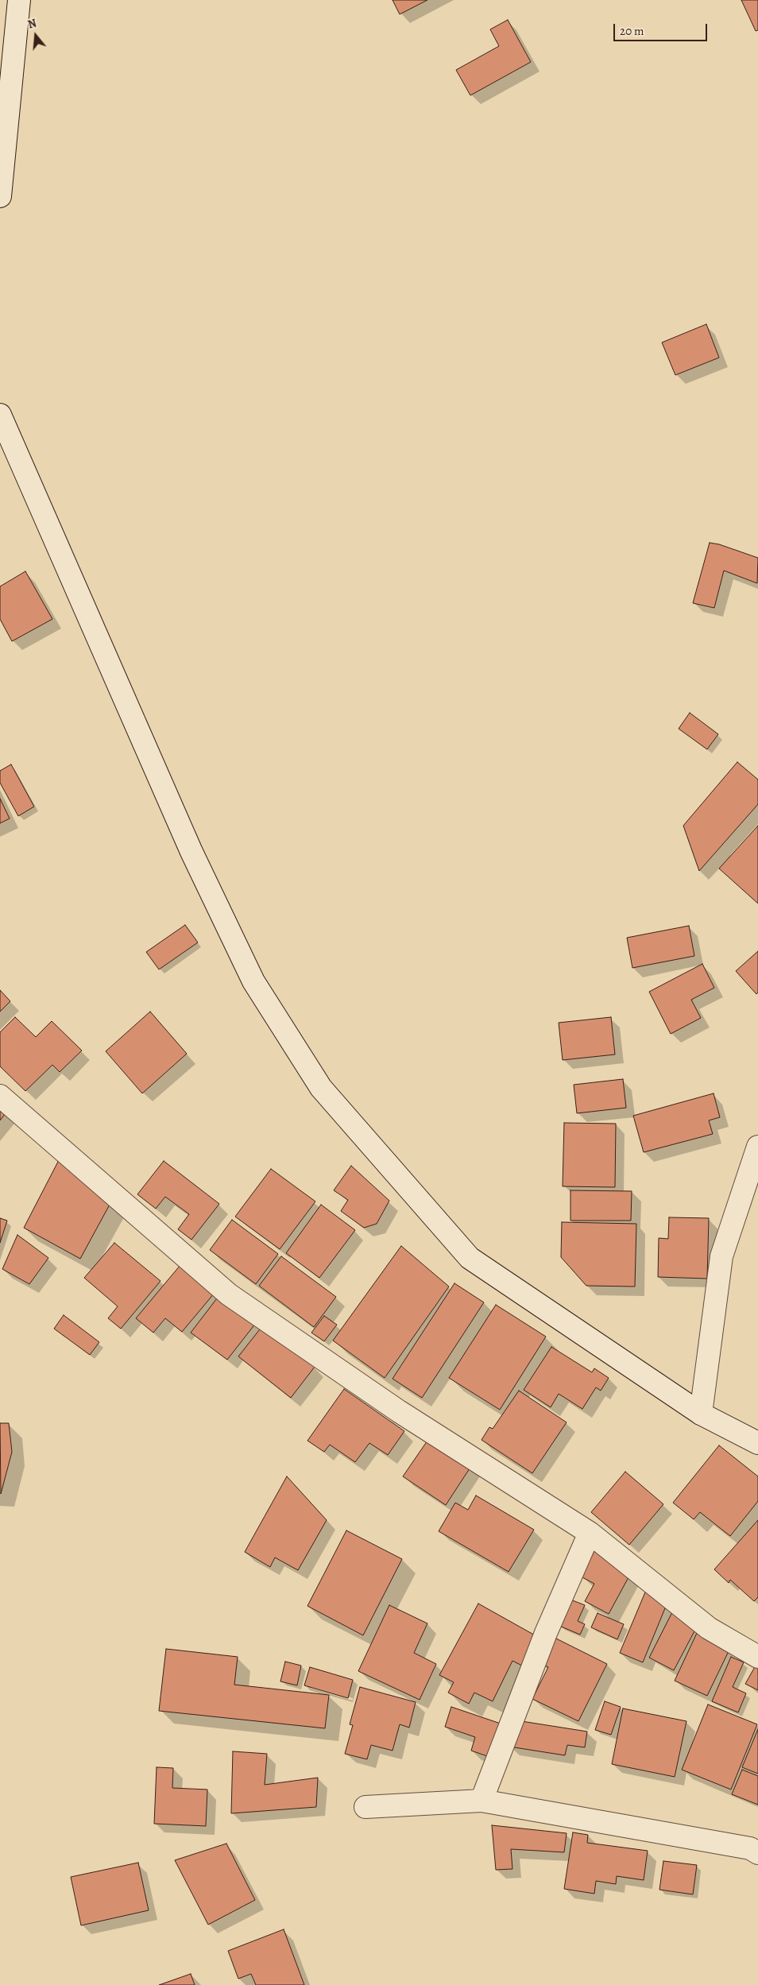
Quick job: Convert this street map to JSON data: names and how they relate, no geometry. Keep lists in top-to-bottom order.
{
  "scale_bar": "20 m",
  "north": "top"
}
